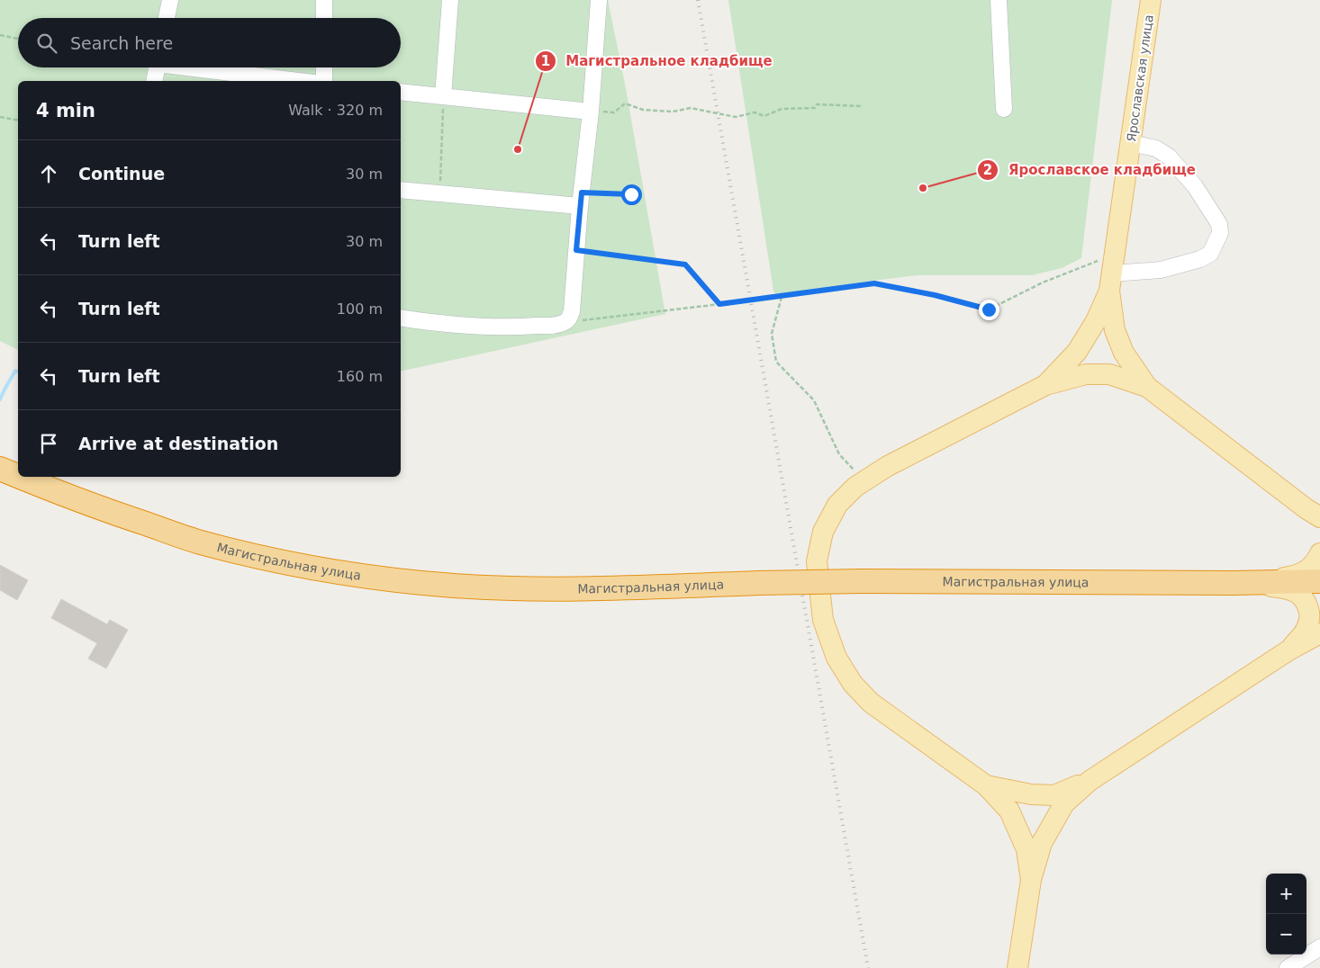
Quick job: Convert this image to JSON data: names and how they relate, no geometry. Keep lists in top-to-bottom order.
{
  "streets": {
    "highway": ["Магистральная улица"],
    "main road": ["Ярославская улица"]
  },
  "places": ["Магистральное кладбище", "Ярославское кладбище"],
  "page": {
    "search": "Search here",
    "heading": ["4 min", "Walk · 320 m"],
    "list": [
      ["Continue", "30 m"],
      ["Turn left", "30 m"],
      ["Turn left", "100 m"],
      ["Turn left", "160 m"],
      "Arrive at destination"
    ],
    "map_buttons": ["+", "−"]
  }
}
